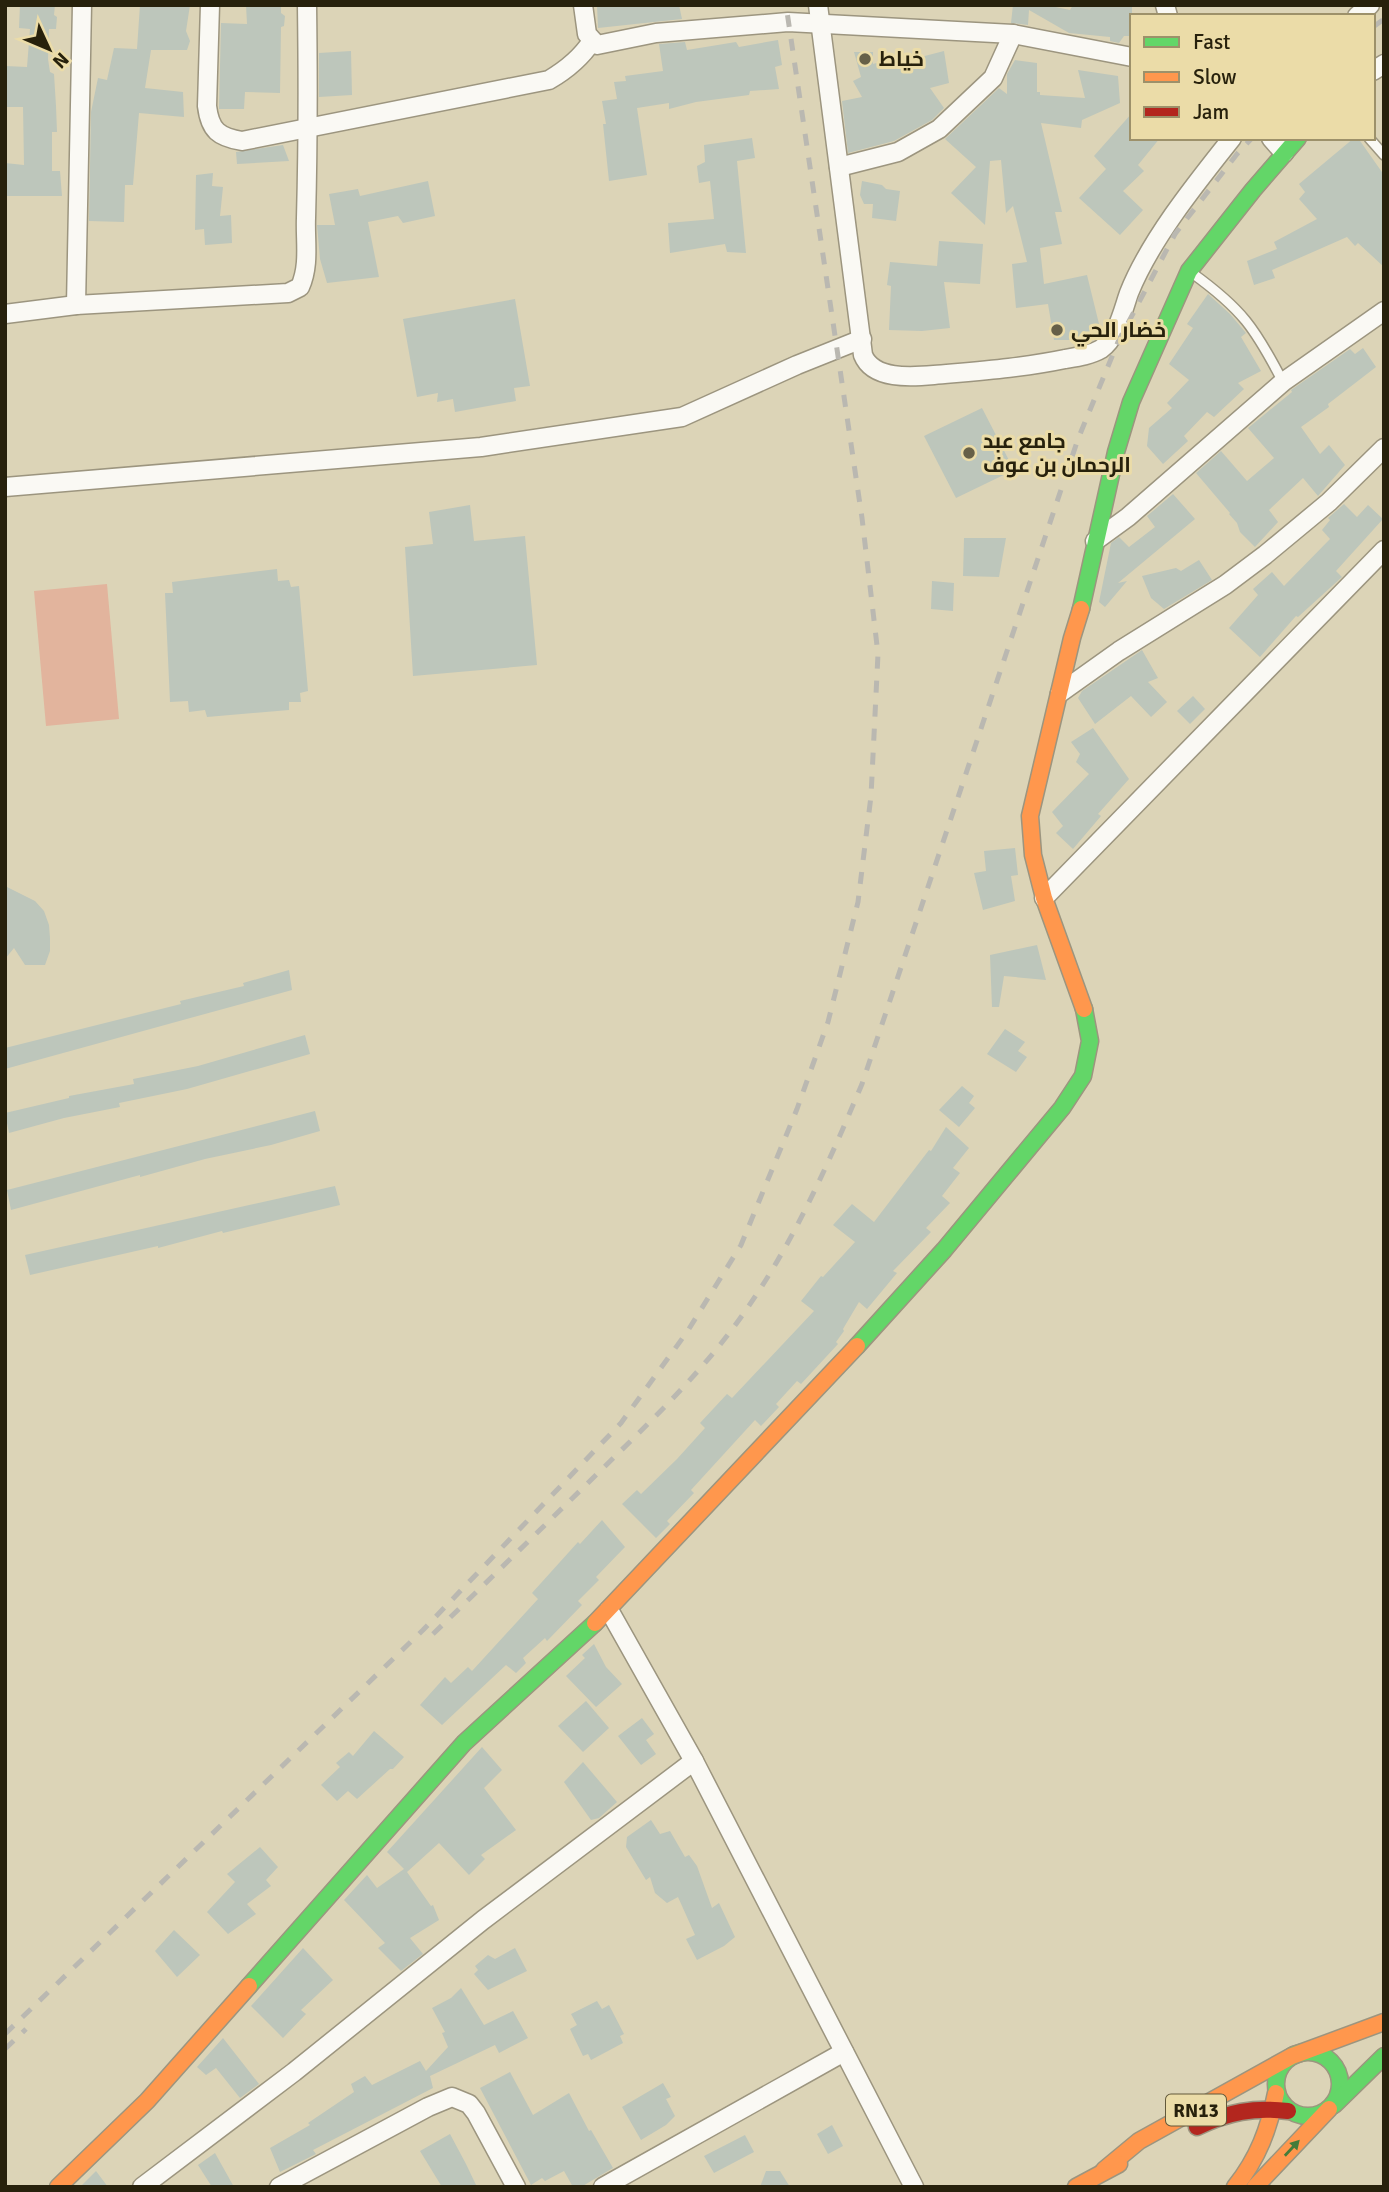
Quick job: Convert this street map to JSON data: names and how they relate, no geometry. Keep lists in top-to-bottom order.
{
  "streets": {
    "street": ["RN13"]
  },
  "places": ["خياط", "خضار الحي", "جامع عبد الرحمان بن عوف"],
  "legend": ["Fast", "Slow", "Jam"],
  "north": "bottom right"
}
